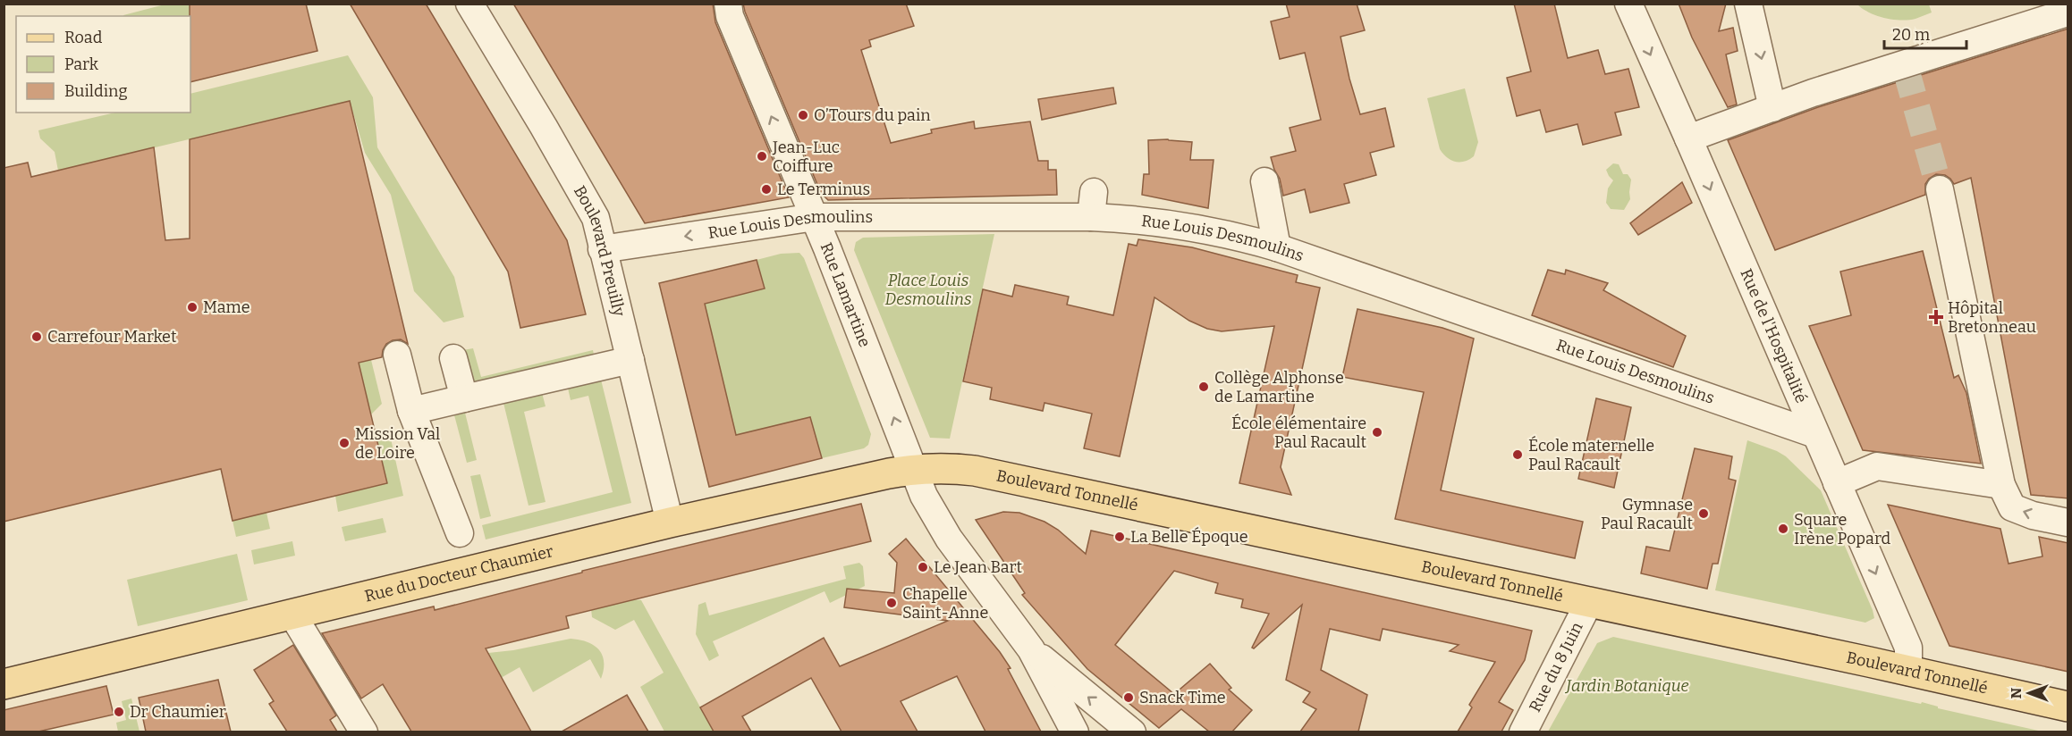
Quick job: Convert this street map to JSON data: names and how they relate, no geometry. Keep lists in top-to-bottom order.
{
  "streets": {
    "main road": ["Boulevard Tonnellé", "Rue du Docteur Chaumier"],
    "street": [
      "Rue Louis Desmoulins",
      "Boulevard Preuilly",
      "Rue Lamartine",
      "Rue de l'Hospitalité",
      "Rue du 8 Juin"
    ]
  },
  "crossings": [
    ["Rue Louis Desmoulins", "Boulevard Preuilly"],
    ["Rue Louis Desmoulins", "Rue Lamartine"],
    ["Rue Louis Desmoulins", "Rue de l'Hospitalité"],
    ["Boulevard Preuilly", "Rue du Docteur Chaumier"],
    ["Rue Lamartine", "Boulevard Tonnellé"],
    ["Rue Lamartine", "Rue du Docteur Chaumier"],
    ["Rue de l'Hospitalité", "Boulevard Tonnellé"],
    ["Boulevard Tonnellé", "Rue du Docteur Chaumier"],
    ["Boulevard Tonnellé", "Rue du 8 Juin"]
  ],
  "one_way": ["Rue Lamartine"],
  "parks": ["Place Louis Desmoulins", "Jardin Botanique"],
  "places": {
    "other": [
      "O’Tours du pain",
      "Jean-Luc Coiffure",
      "Le Terminus",
      "Mame",
      "Carrefour Market",
      "Collège Alphonse de Lamartine",
      "École élémentaire Paul Racault",
      "Mission Val de Loire",
      "École maternelle Paul Racault",
      "Gymnase Paul Racault",
      "Square Irène Popard",
      "La Belle Époque",
      "Le Jean Bart",
      "Chapelle Saint-Anne",
      "Snack Time",
      "Dr Chaumier"
    ],
    "health": ["Hôpital Bretonneau"]
  },
  "legend": ["Road", "Park", "Building"],
  "scale_bar": "20 m",
  "north": "left"
}
